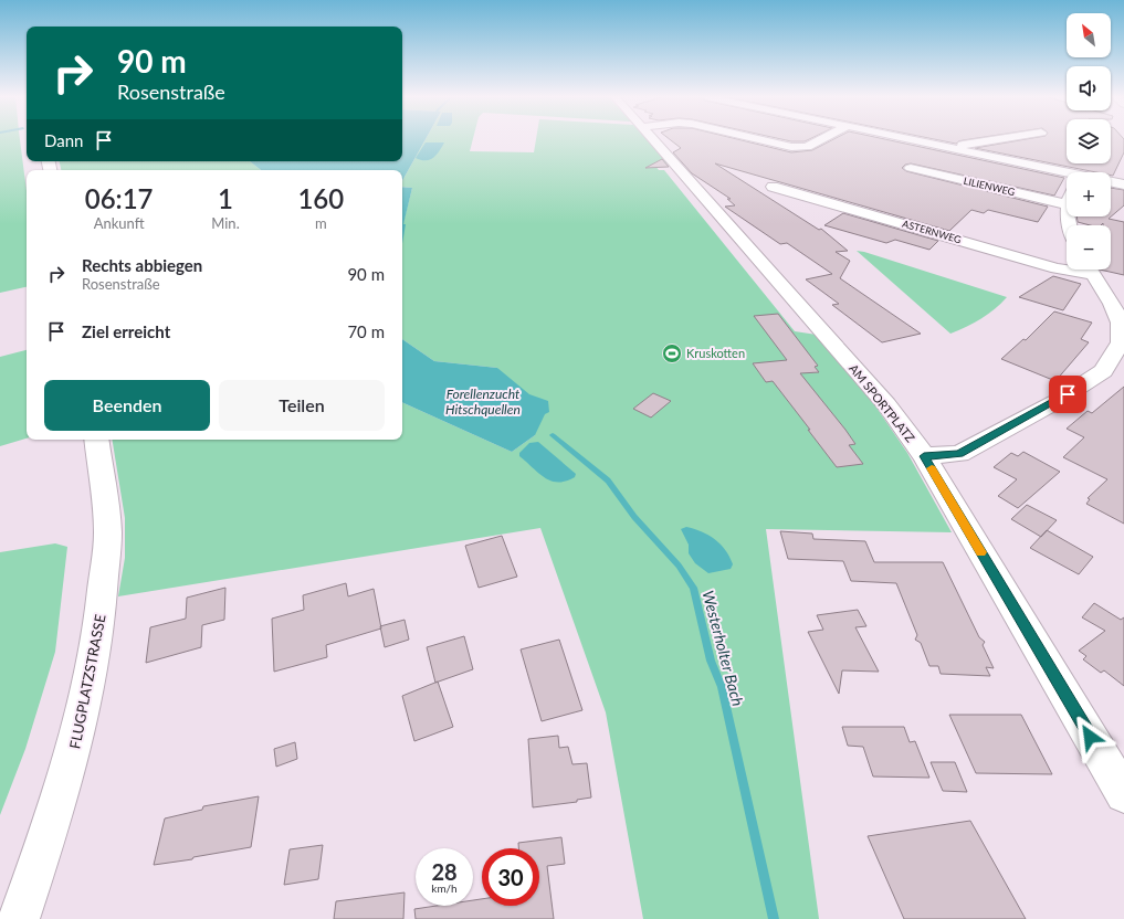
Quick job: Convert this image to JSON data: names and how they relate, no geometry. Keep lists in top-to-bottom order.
{
  "streets": {
    "street": [
      "LILIENWEG",
      "ASTERNWEG",
      "AM SPORTPLATZ",
      "FLUGPLATZSTRASSE"
    ]
  },
  "water": ["Forellenzucht Hitschquellen", "Westerholter Bach"],
  "places": {
    "sports": ["Kruskotten"]
  },
  "north": "top left",
  "page": {
    "map_buttons": ["+", "−"],
    "turn": ["90 m", "Rosenstraße"],
    "then": "Dann",
    "eta": [
      "06:17",
      "Ankunft",
      "1",
      "Min.",
      "160",
      "m"
    ],
    "list": [
      {
        "name": "Rechts abbiegen",
        "note": "Rosenstraße",
        "value": "90 m"
      },
      {
        "name": "Ziel erreicht",
        "value": "70 m"
      }
    ],
    "buttons": ["Beenden", "Teilen"],
    "speed": "28 km/h",
    "limit": "30"
  }
}
